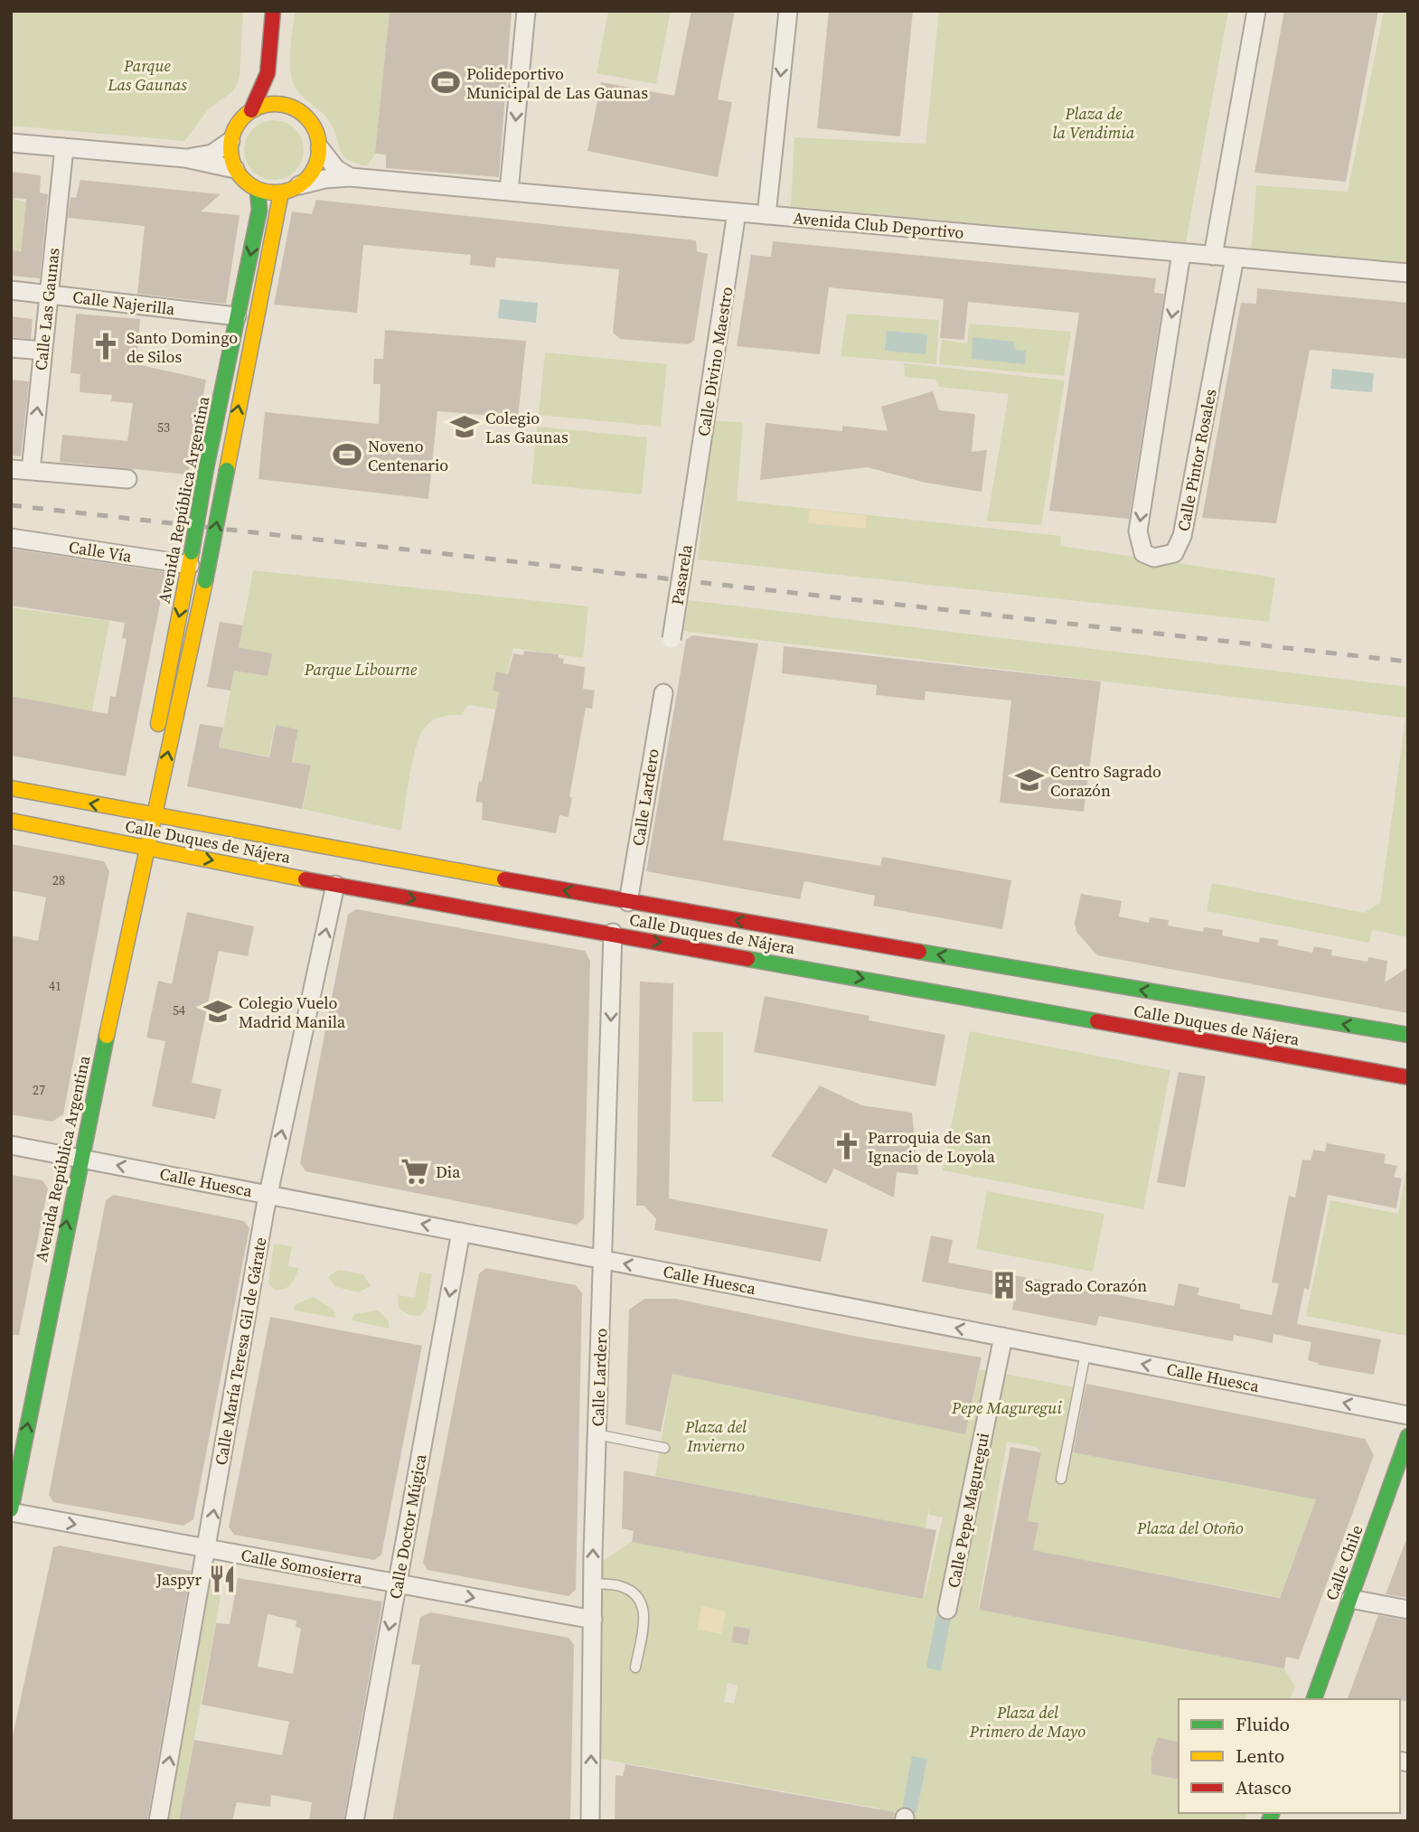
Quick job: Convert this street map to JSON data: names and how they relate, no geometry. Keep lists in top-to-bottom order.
{
  "streets": {
    "main road": ["Avenida República Argentina", "Calle Duques de Nájera", "Calle Chile"],
    "street": [
      "Avenida Club Deportivo",
      "Calle Najerilla",
      "Calle Las Gaunas",
      "Calle Divino Maestro",
      "Calle Pintor Rosales",
      "Calle Vía",
      "Pasarela",
      "Calle Lardero",
      "Calle Huesca",
      "Calle María Teresa Gil de Gárate",
      "Calle Pepe Maguregui",
      "Calle Doctor Múgica",
      "Calle Somosierra"
    ]
  },
  "crossings": [
    ["Avenida Club Deportivo", "Calle Divino Maestro"],
    ["Avenida Club Deportivo", "Calle Pintor Rosales"],
    ["Avenida Club Deportivo", "Avenida República Argentina"],
    ["Calle Najerilla", "Calle Las Gaunas"],
    ["Calle Najerilla", "Avenida República Argentina"],
    ["Calle Divino Maestro", "Pasarela"],
    ["Avenida República Argentina", "Calle Vía"],
    ["Avenida República Argentina", "Calle Duques de Nájera"],
    ["Avenida República Argentina", "Calle Huesca"],
    ["Avenida República Argentina", "Calle Somosierra"],
    ["Calle Lardero", "Calle Duques de Nájera"],
    ["Calle Lardero", "Calle Huesca"],
    ["Calle Lardero", "Calle Somosierra"],
    ["Calle Duques de Nájera", "Calle María Teresa Gil de Gárate"],
    ["Calle Huesca", "Calle María Teresa Gil de Gárate"],
    ["Calle Huesca", "Calle Pepe Maguregui"],
    ["Calle Huesca", "Calle Doctor Múgica"],
    ["Calle María Teresa Gil de Gárate", "Calle Somosierra"],
    ["Calle Doctor Múgica", "Calle Somosierra"]
  ],
  "one_way": [
    "Calle Las Gaunas",
    "Calle Huesca",
    "Calle María Teresa Gil de Gárate",
    "Calle Doctor Múgica",
    "Calle Somosierra"
  ],
  "parks": [
    "Parque Las Gaunas",
    "Plaza de la Vendimia",
    "Parque Libourne",
    "Pepe Maguregui",
    "Plaza del Invierno",
    "Plaza del Otoño",
    "Plaza del Primero de Mayo"
  ],
  "places": {
    "sports": ["Polideportivo Municipal de Las Gaunas", "Noveno Centenario"],
    "church": ["Santo Domingo de Silos", "Parroquia de San Ignacio de Loyola"],
    "school or university": ["Colegio Las Gaunas", "Centro Sagrado Corazón", "Colegio Vuelo Madrid Manila"],
    "supermarket": ["Dia"],
    "building": ["Sagrado Corazón"],
    "restaurant": ["Jaspyr"]
  },
  "house_numbers": [
    "53",
    "28",
    "41",
    "54",
    "27"
  ],
  "legend": ["Fluido", "Lento", "Atasco"]
}
